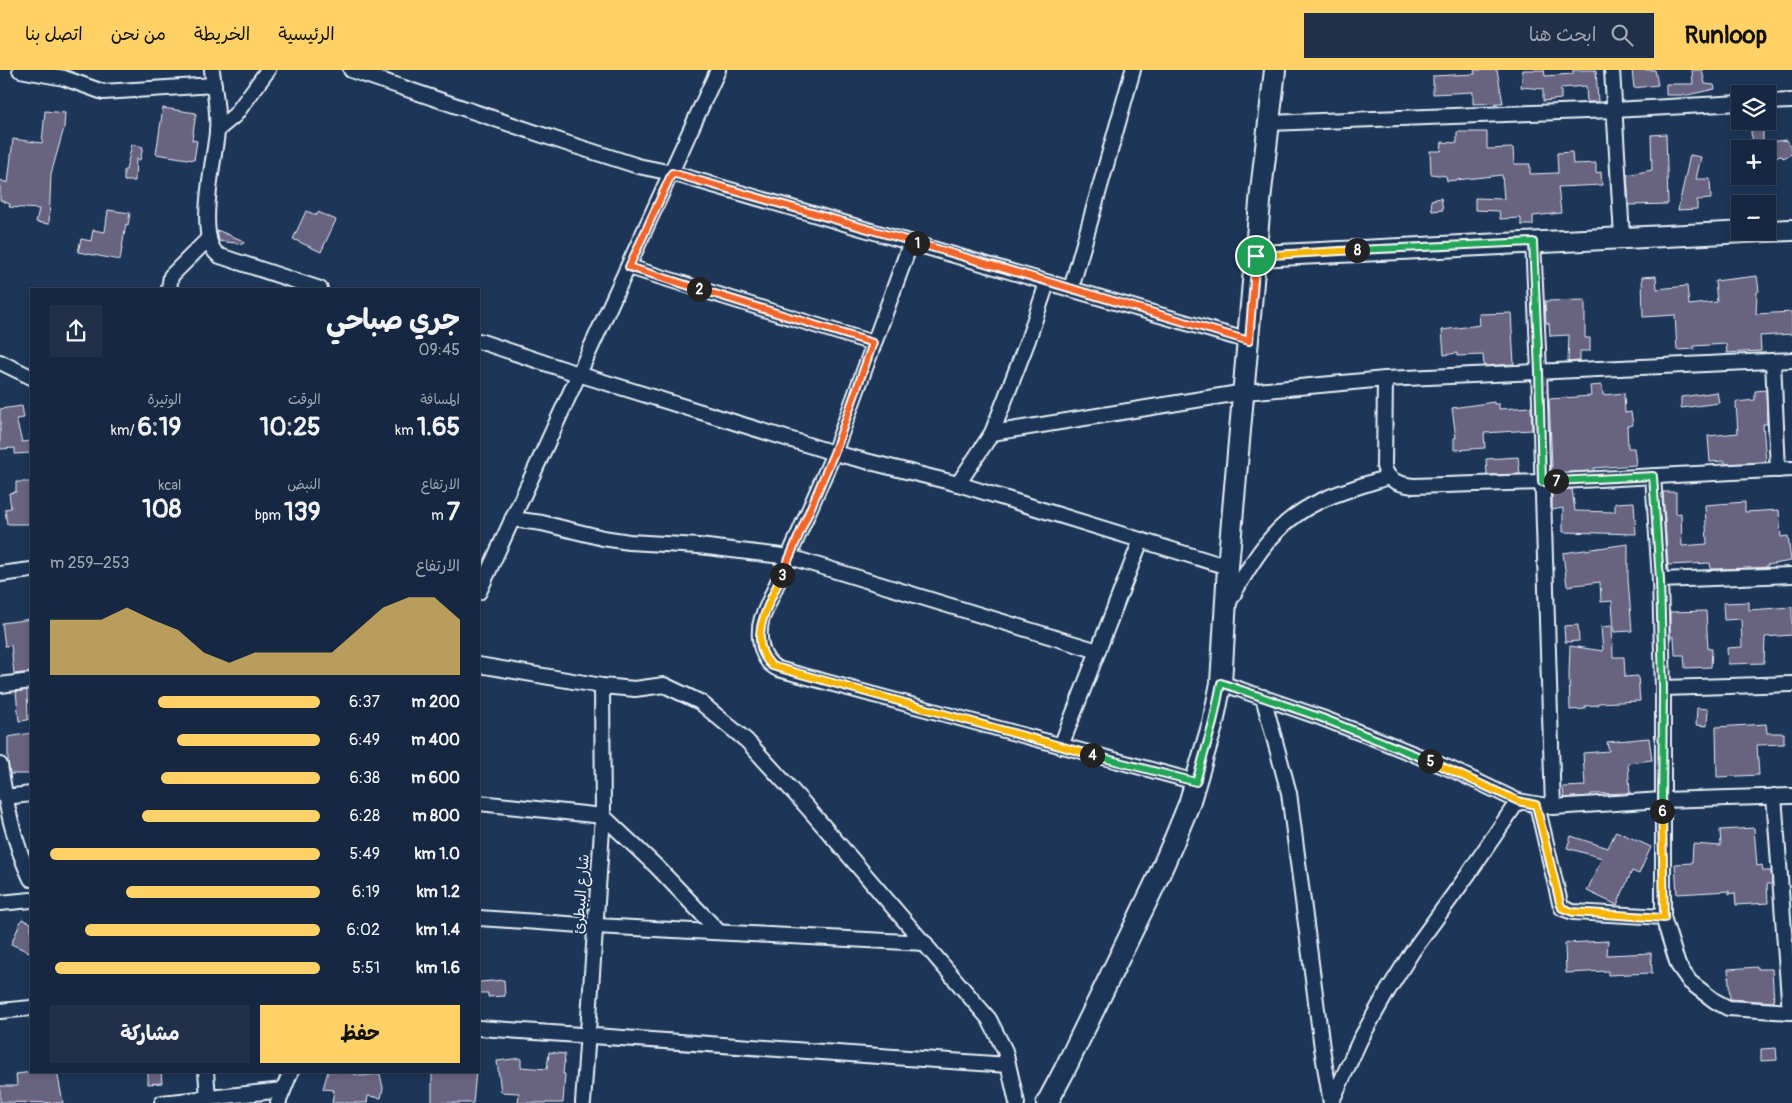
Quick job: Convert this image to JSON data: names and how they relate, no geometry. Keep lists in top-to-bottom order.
{
  "streets": {
    "street": ["شارع البيطرئ"]
  },
  "page": {
    "header": "Runloop",
    "search": "ابحث هنا",
    "nav": [
      "الرئيسية",
      "الخريطة",
      "من نحن",
      "اتصل بنا"
    ],
    "map_buttons": ["+", "−"],
    "pins": [
      "1",
      "8",
      "2",
      "7",
      "3",
      "4",
      "5",
      "6"
    ],
    "heading": ["جري صباحي", "09:45"],
    "stats": [
      ["المسافة", "1.65 km"],
      ["الوقت", "10:25"],
      ["الوتيرة", "6:19 /km"],
      ["الارتفاع", "7 m"],
      ["النبض", "139 bpm"],
      ["kcal", "108"]
    ],
    "chart": ["الارتفاع", "253–259 m"],
    "list": [
      {
        "name": "200 m",
        "note": "6:37"
      },
      {
        "name": "400 m",
        "note": "6:49"
      },
      {
        "name": "600 m",
        "note": "6:38"
      },
      {
        "name": "800 m",
        "note": "6:28"
      },
      {
        "name": "1.0 km",
        "note": "5:49"
      },
      {
        "name": "1.2 km",
        "note": "6:19"
      },
      {
        "name": "1.4 km",
        "note": "6:02"
      },
      {
        "name": "1.6 km",
        "note": "5:51"
      }
    ],
    "buttons": ["حفظ", "مشاركة"]
  }
}
